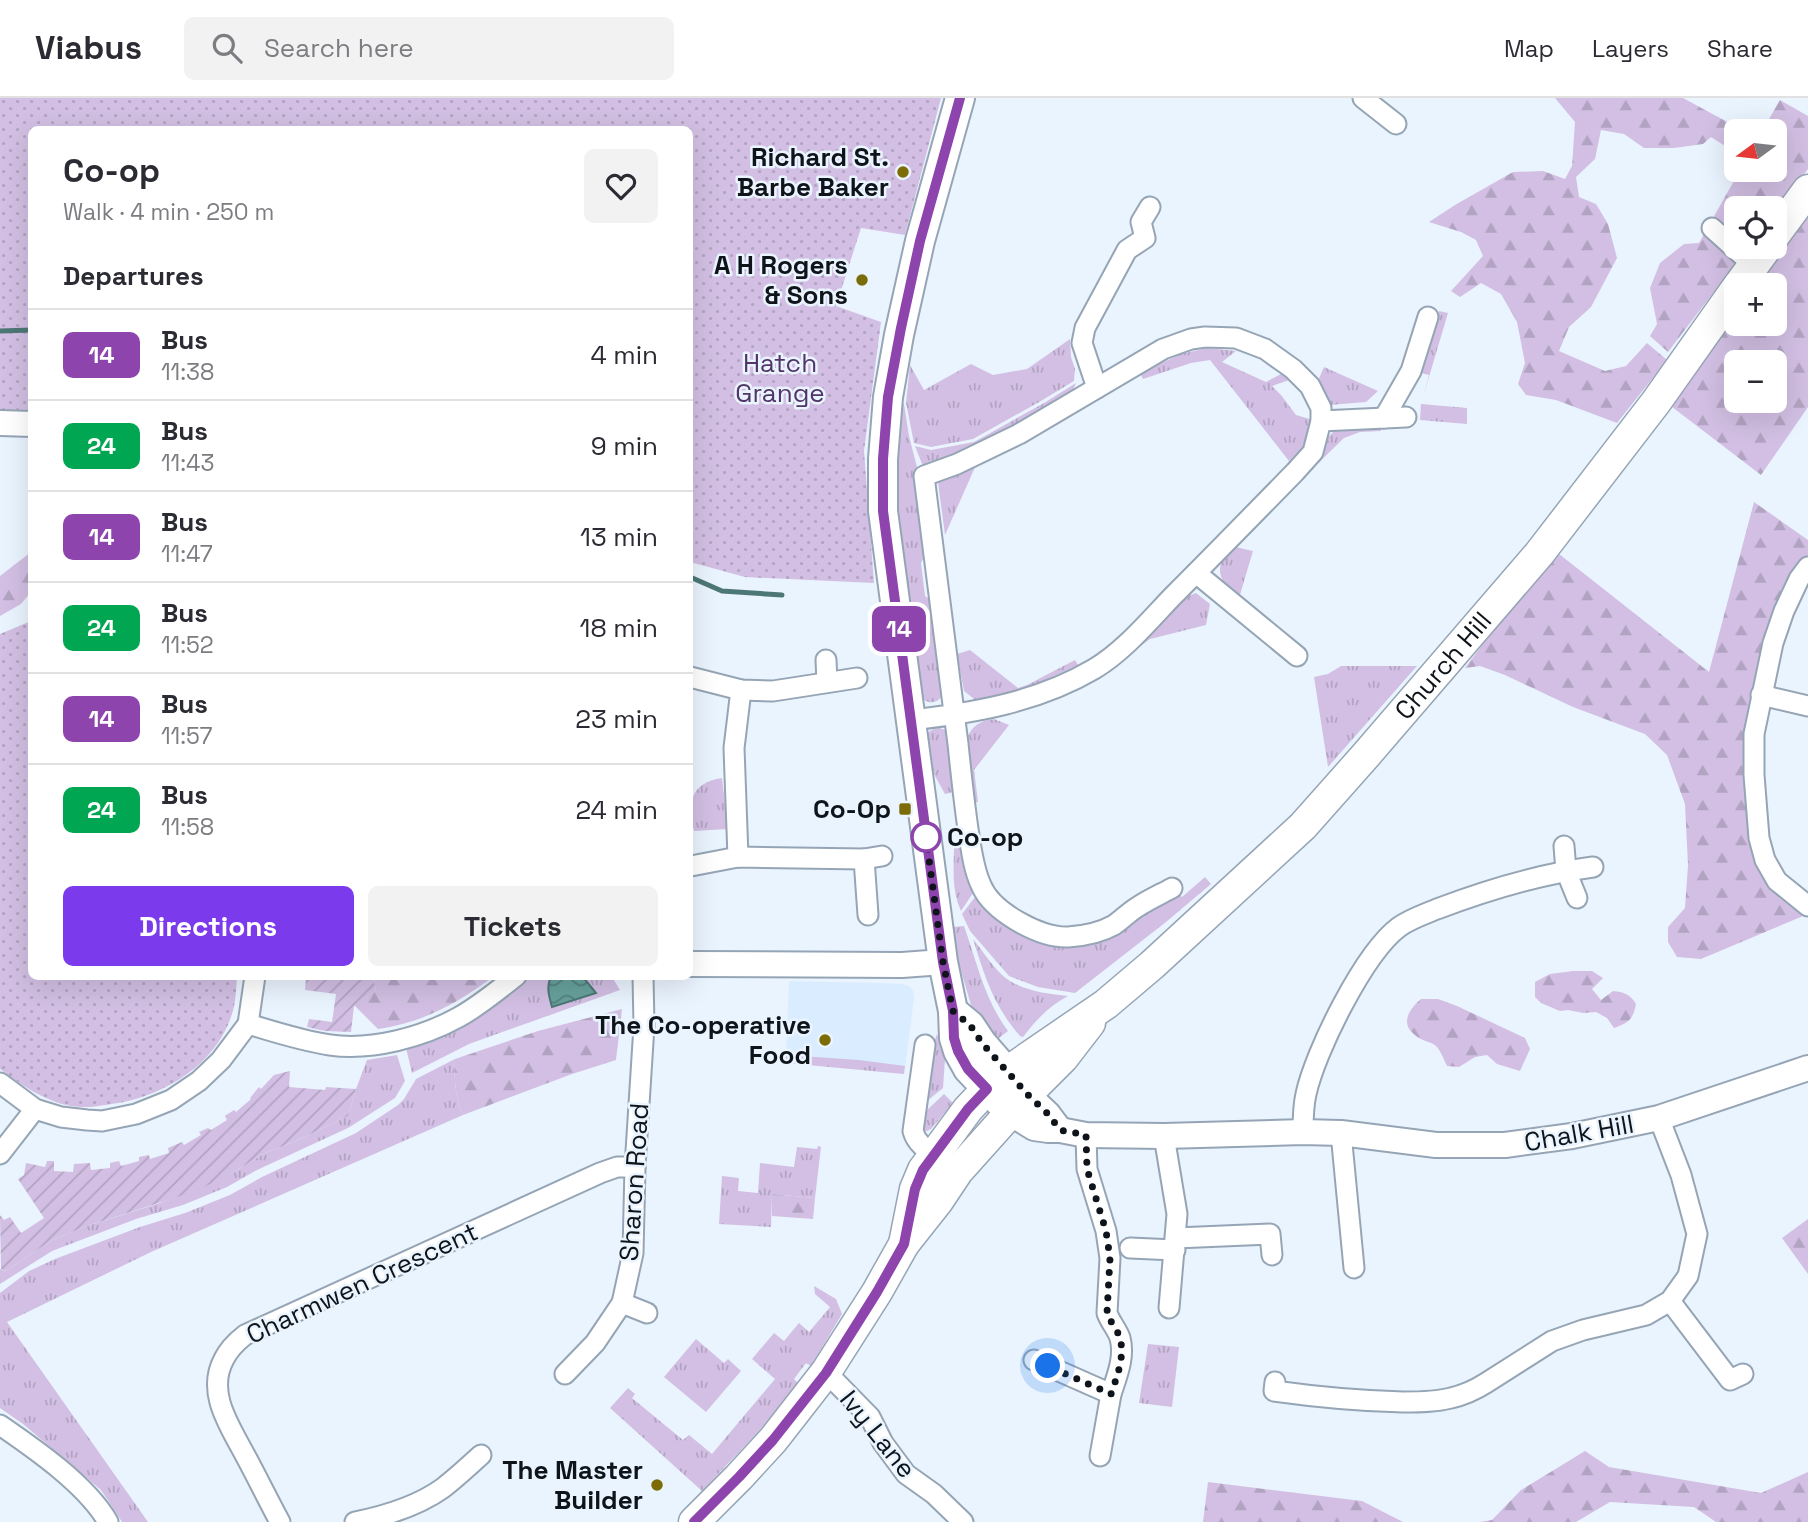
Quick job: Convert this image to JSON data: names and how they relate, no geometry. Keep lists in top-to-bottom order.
{
  "streets": {
    "main road": ["Church Hill"],
    "street": [
      "Chalk Hill",
      "Sharon Road",
      "Charmwen Crescent",
      "Ivy Lane"
    ]
  },
  "crossings": [
    ["Church Hill", "Chalk Hill"],
    ["Sharon Road", "Charmwen Crescent"]
  ],
  "parks": ["Hatch Grange"],
  "places": {
    "other": [
      "Richard St. Barbe Baker",
      "A H Rogers & Sons",
      "Co-op",
      "The Co-operative Food",
      "The Master Builder"
    ],
    "transit": ["Co-Op"]
  },
  "lines": ["bus line 14"],
  "north": "left",
  "page": {
    "header": "Viabus",
    "search": "Search here",
    "nav": ["Map", "Layers", "Share"],
    "on_map": "14",
    "map_buttons": ["+", "−"],
    "heading": [
      ["Co-op", "Walk · 4 min · 250 m"],
      "Departures"
    ],
    "list": [
      {
        "mark": "14",
        "name": "Bus",
        "note": "11:38",
        "value": "4 min"
      },
      {
        "mark": "24",
        "name": "Bus",
        "note": "11:43",
        "value": "9 min"
      },
      {
        "mark": "14",
        "name": "Bus",
        "note": "11:47",
        "value": "13 min"
      },
      {
        "mark": "24",
        "name": "Bus",
        "note": "11:52",
        "value": "18 min"
      },
      {
        "mark": "14",
        "name": "Bus",
        "note": "11:57",
        "value": "23 min"
      },
      {
        "mark": "24",
        "name": "Bus",
        "note": "11:58",
        "value": "24 min"
      }
    ],
    "buttons": ["Directions", "Tickets"]
  }
}
